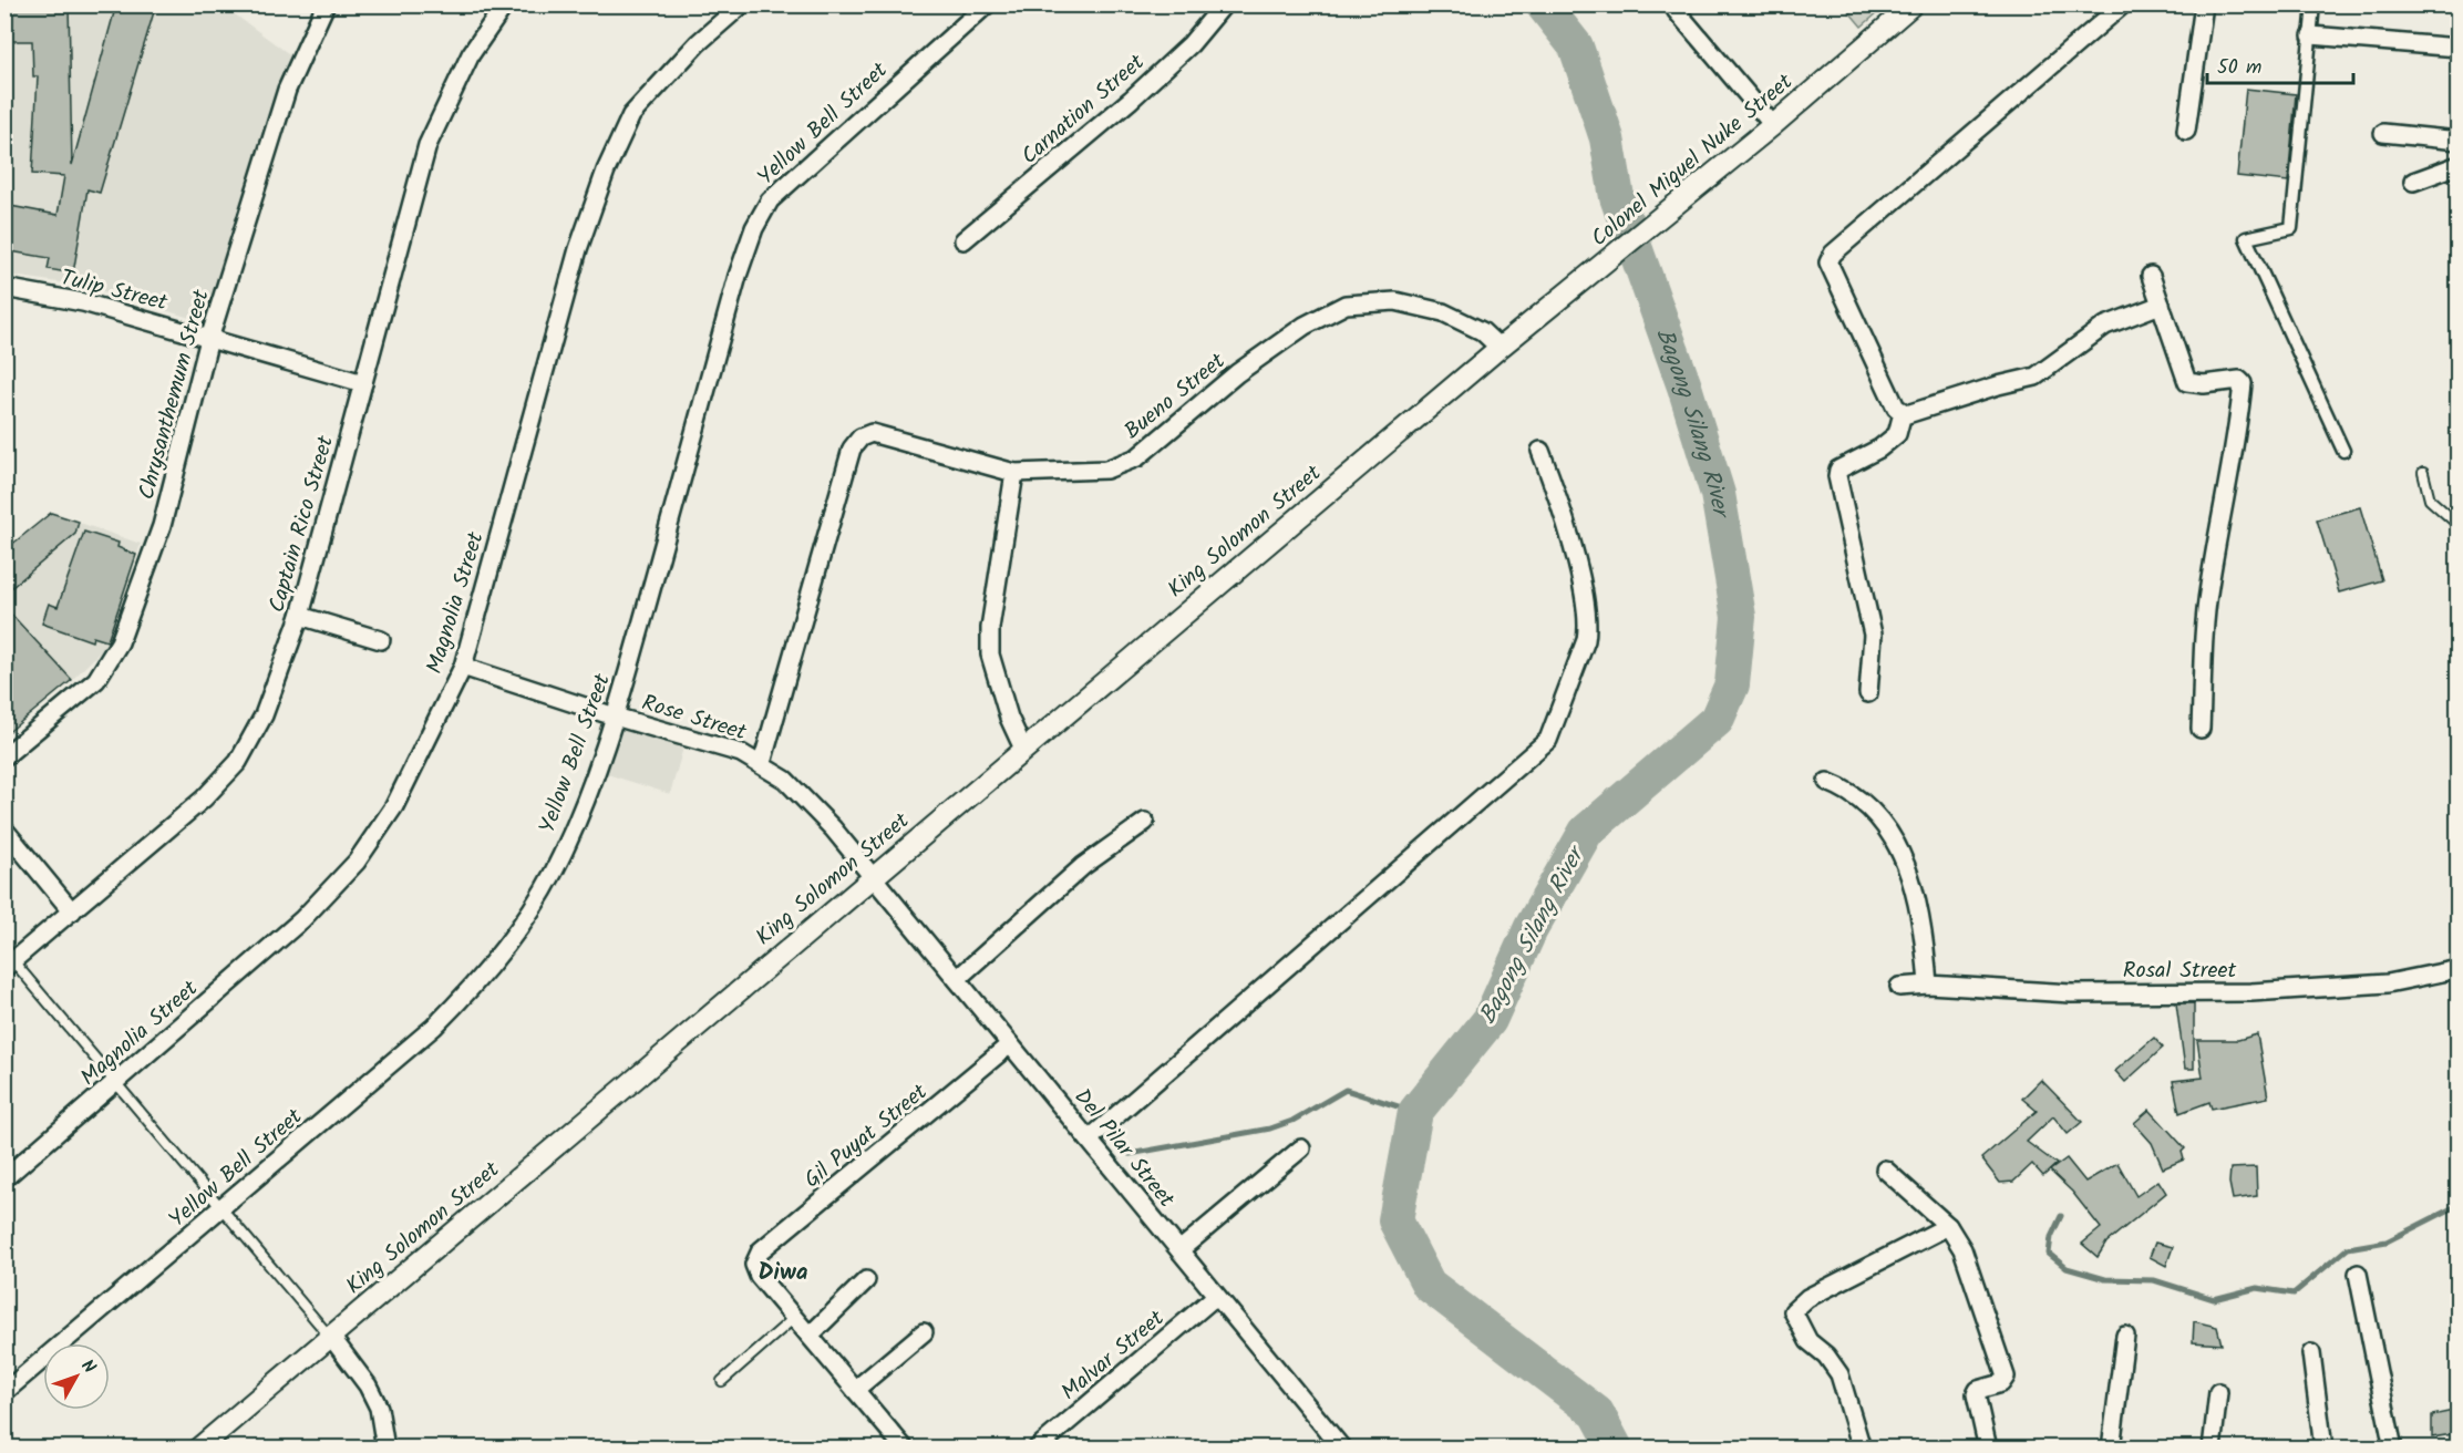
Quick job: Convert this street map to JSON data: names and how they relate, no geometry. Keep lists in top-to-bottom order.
{
  "streets": {
    "street": [
      "Carnation Street",
      "Yellow Bell Street",
      "Colonel Miguel Nuke Street",
      "Tulip Street",
      "Chrysanthemum Street",
      "Bueno Street",
      "Captain Rico Street",
      "King Solomon Street",
      "Magnolia Street",
      "Rose Street",
      "Rosal Street",
      "Gil Puyat Street",
      "Del Pilar Street",
      "Malvar Street"
    ]
  },
  "crossings": [
    ["Yellow Bell Street", "Rose Street"],
    ["Colonel Miguel Nuke Street", "Bueno Street"],
    ["Colonel Miguel Nuke Street", "King Solomon Street"],
    ["Tulip Street", "Chrysanthemum Street"],
    ["Tulip Street", "Captain Rico Street"],
    ["Bueno Street", "King Solomon Street"],
    ["Bueno Street", "Rose Street"],
    ["King Solomon Street", "Rose Street"],
    ["King Solomon Street", "Del Pilar Street"],
    ["Magnolia Street", "Rose Street"],
    ["Rose Street", "Del Pilar Street"],
    ["Gil Puyat Street", "Del Pilar Street"],
    ["Del Pilar Street", "Malvar Street"]
  ],
  "districts": ["Diwa"],
  "water": ["Bagong Silang River"],
  "scale_bar": "50 m",
  "north": "top right"
}
